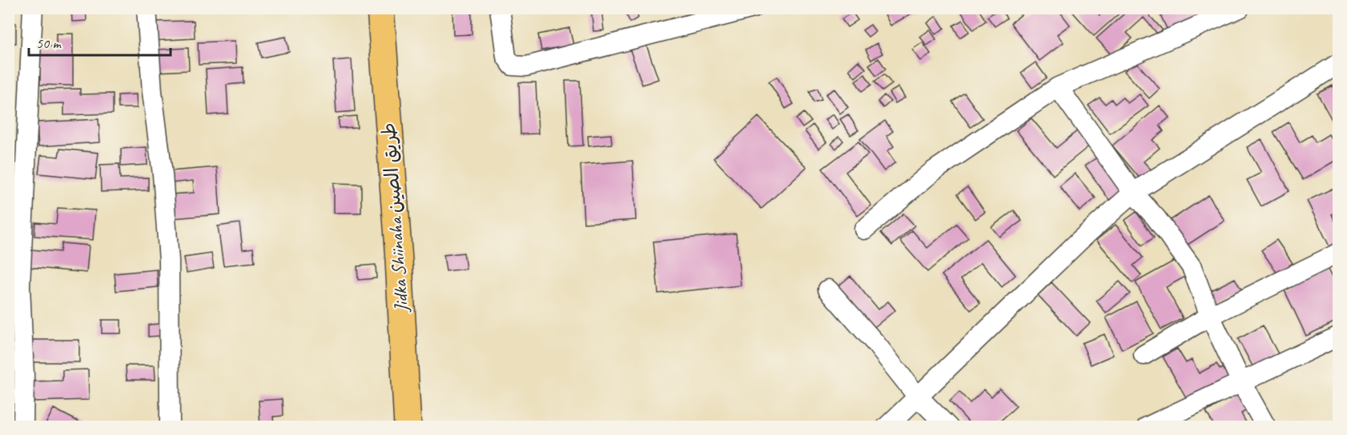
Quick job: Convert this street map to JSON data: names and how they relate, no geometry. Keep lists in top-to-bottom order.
{
  "streets": {
    "main road": ["Jidka Shiinaha طريق الصين"]
  },
  "scale_bar": "50 m"
}
